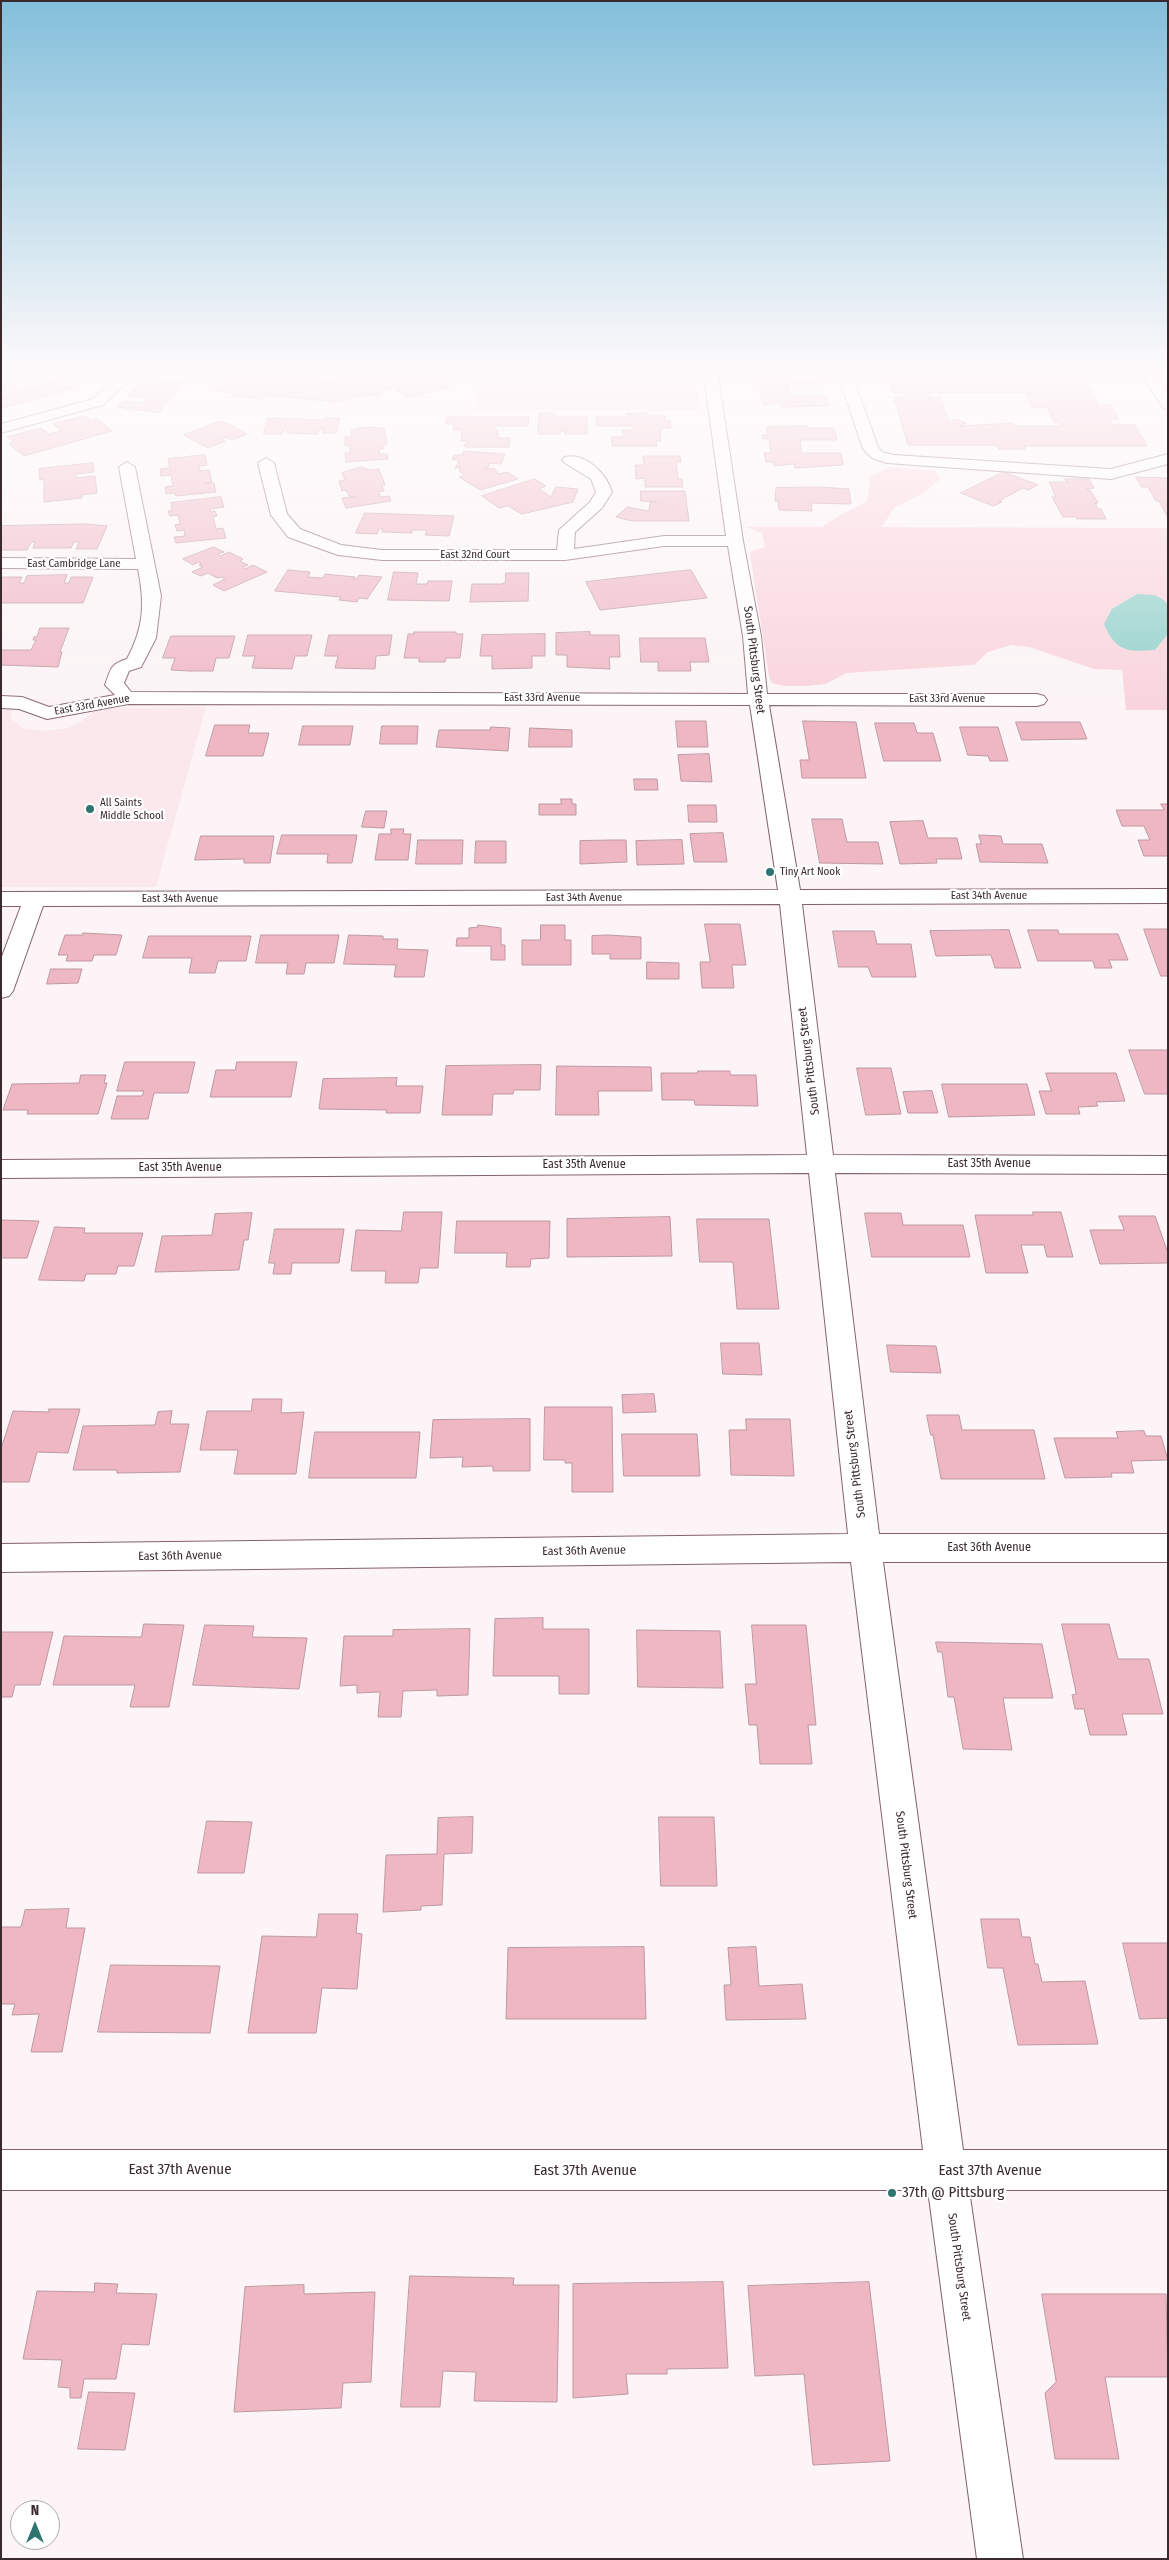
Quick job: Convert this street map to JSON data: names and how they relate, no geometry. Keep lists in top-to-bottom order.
{
  "streets": {
    "street": [
      "East 32nd Court",
      "East Cambridge Lane",
      "South Pittsburg Street",
      "East 33rd Avenue",
      "East 34th Avenue",
      "East 35th Avenue",
      "East 36th Avenue",
      "East 37th Avenue"
    ]
  },
  "crossings": [
    ["East 32nd Court", "South Pittsburg Street"],
    ["South Pittsburg Street", "East 33rd Avenue"],
    ["South Pittsburg Street", "East 34th Avenue"],
    ["South Pittsburg Street", "East 35th Avenue"],
    ["South Pittsburg Street", "East 36th Avenue"],
    ["South Pittsburg Street", "East 37th Avenue"]
  ],
  "places": ["All Saints Middle School", "Tiny Art Nook", "37th @ Pittsburg"],
  "north": "top"
}
